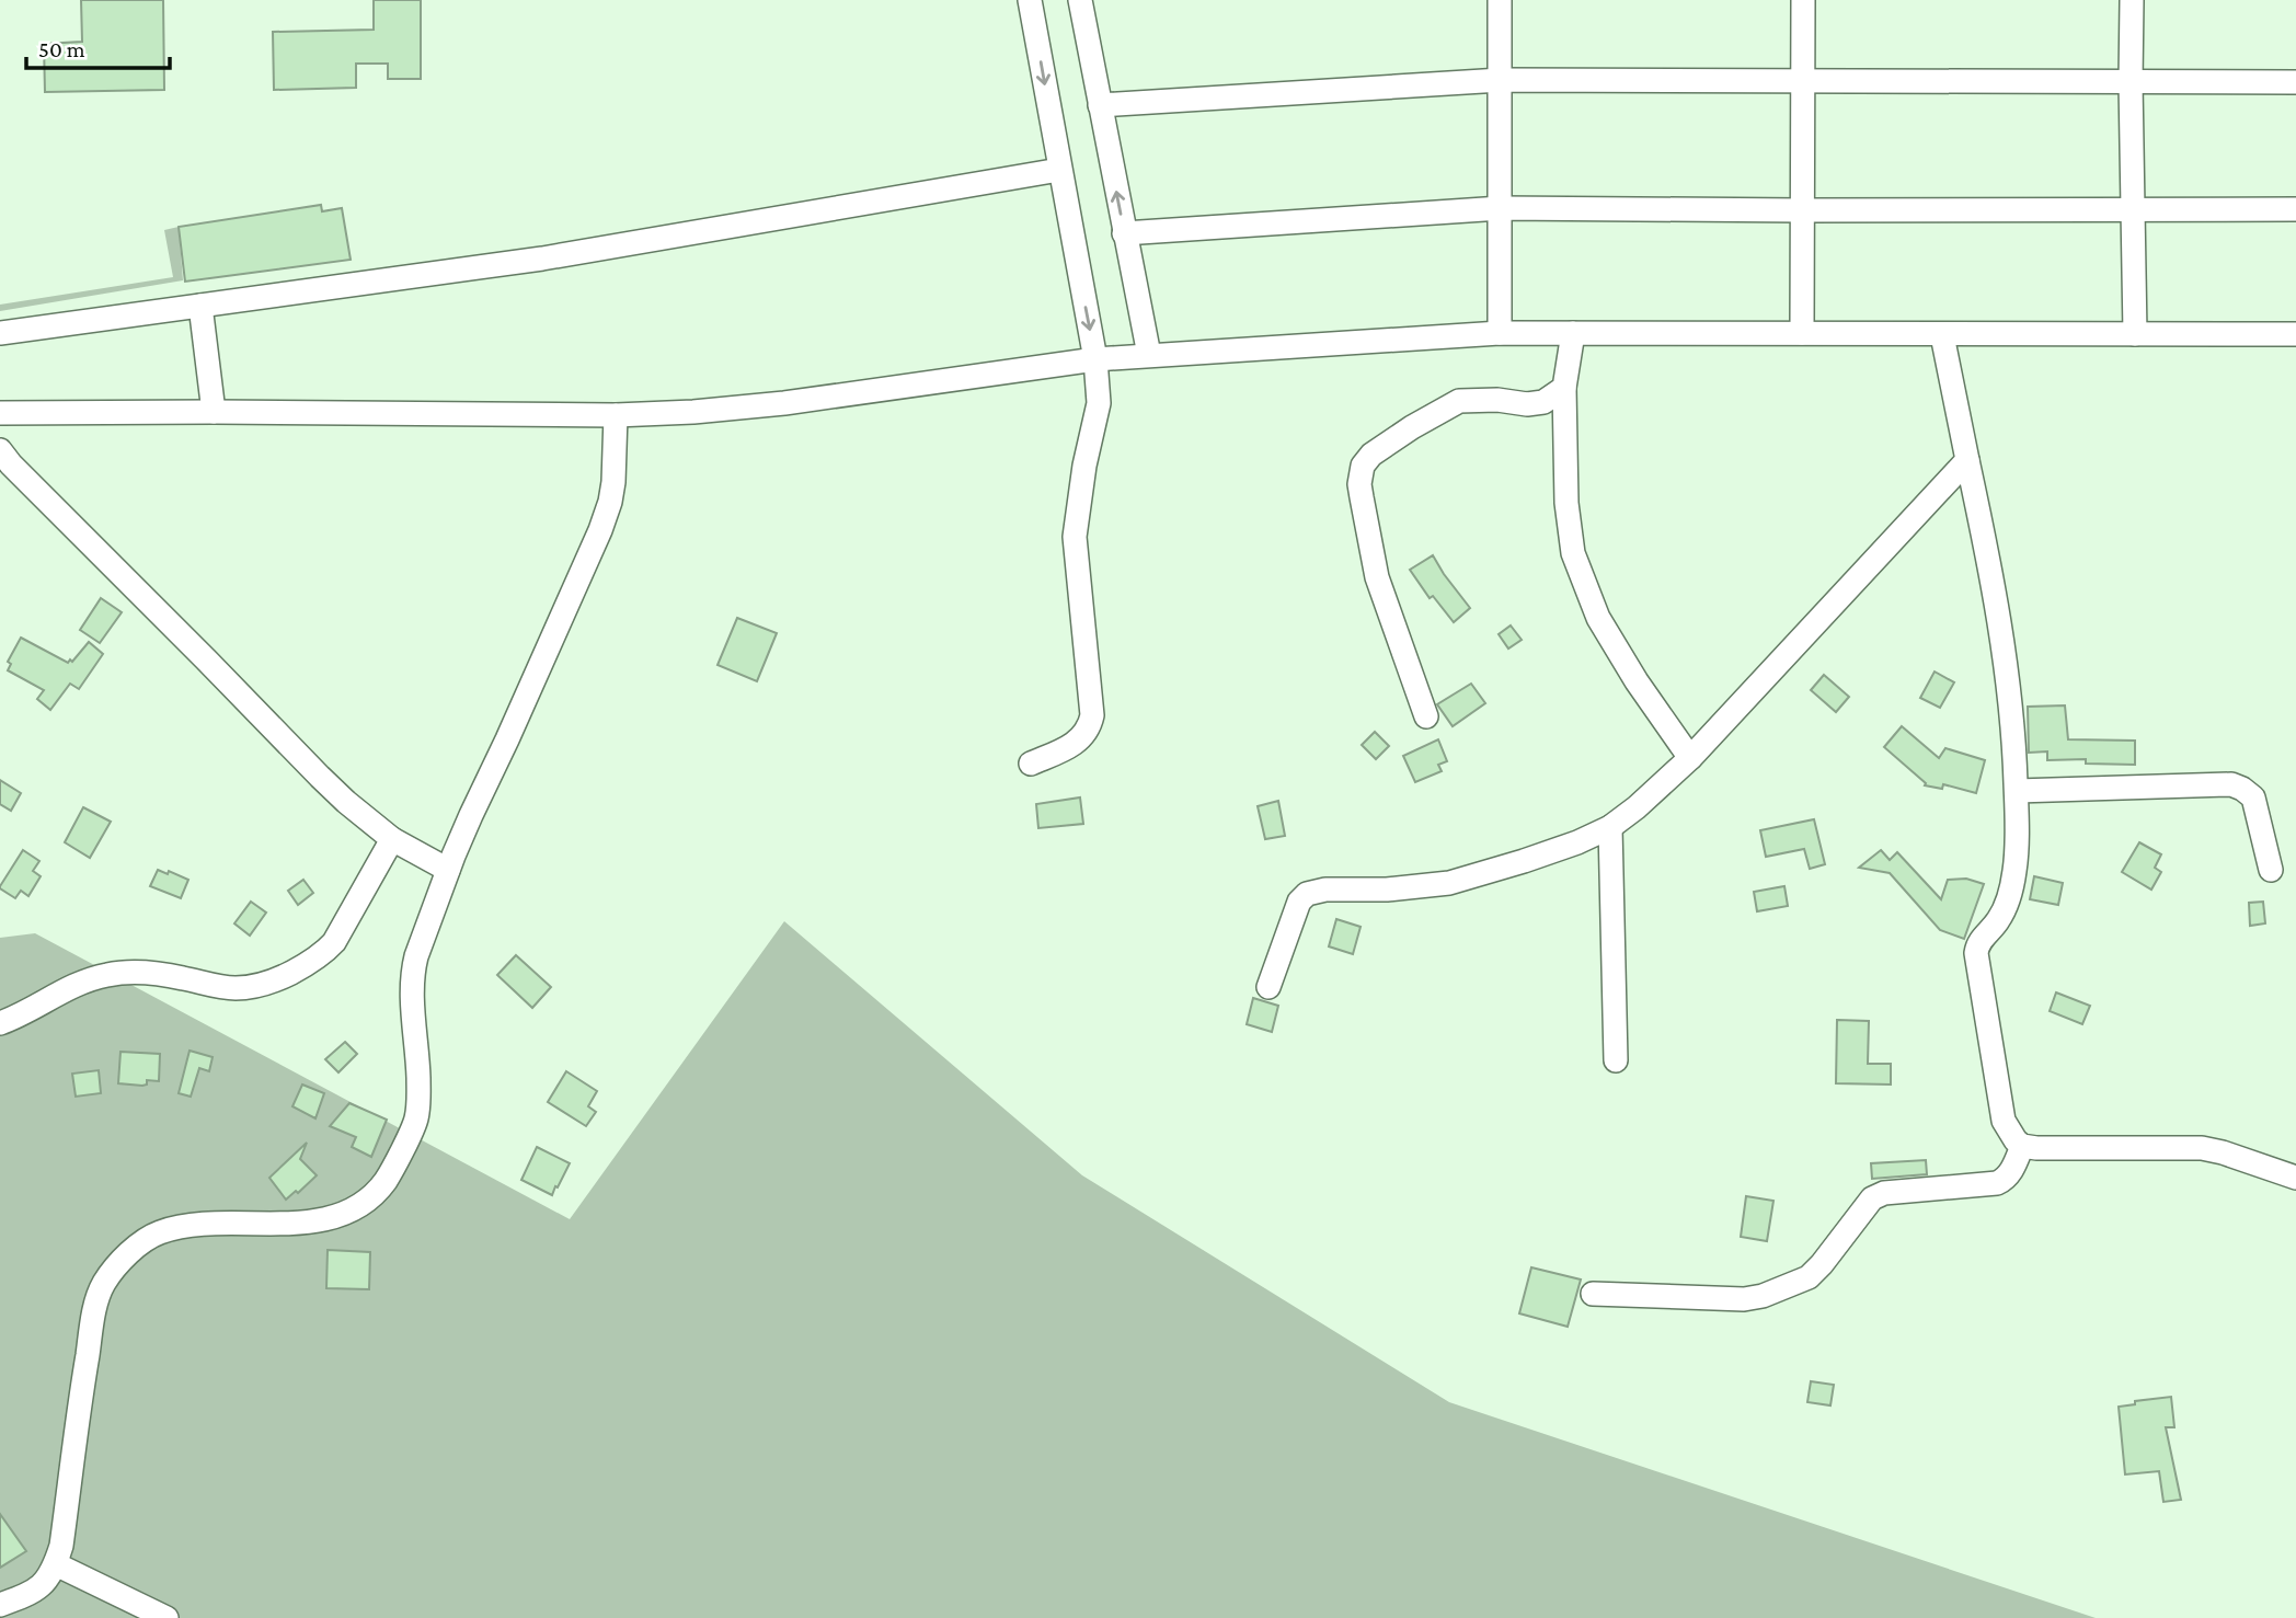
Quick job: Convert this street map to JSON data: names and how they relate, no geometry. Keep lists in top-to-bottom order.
{
  "scale_bar": "50 m"
}
